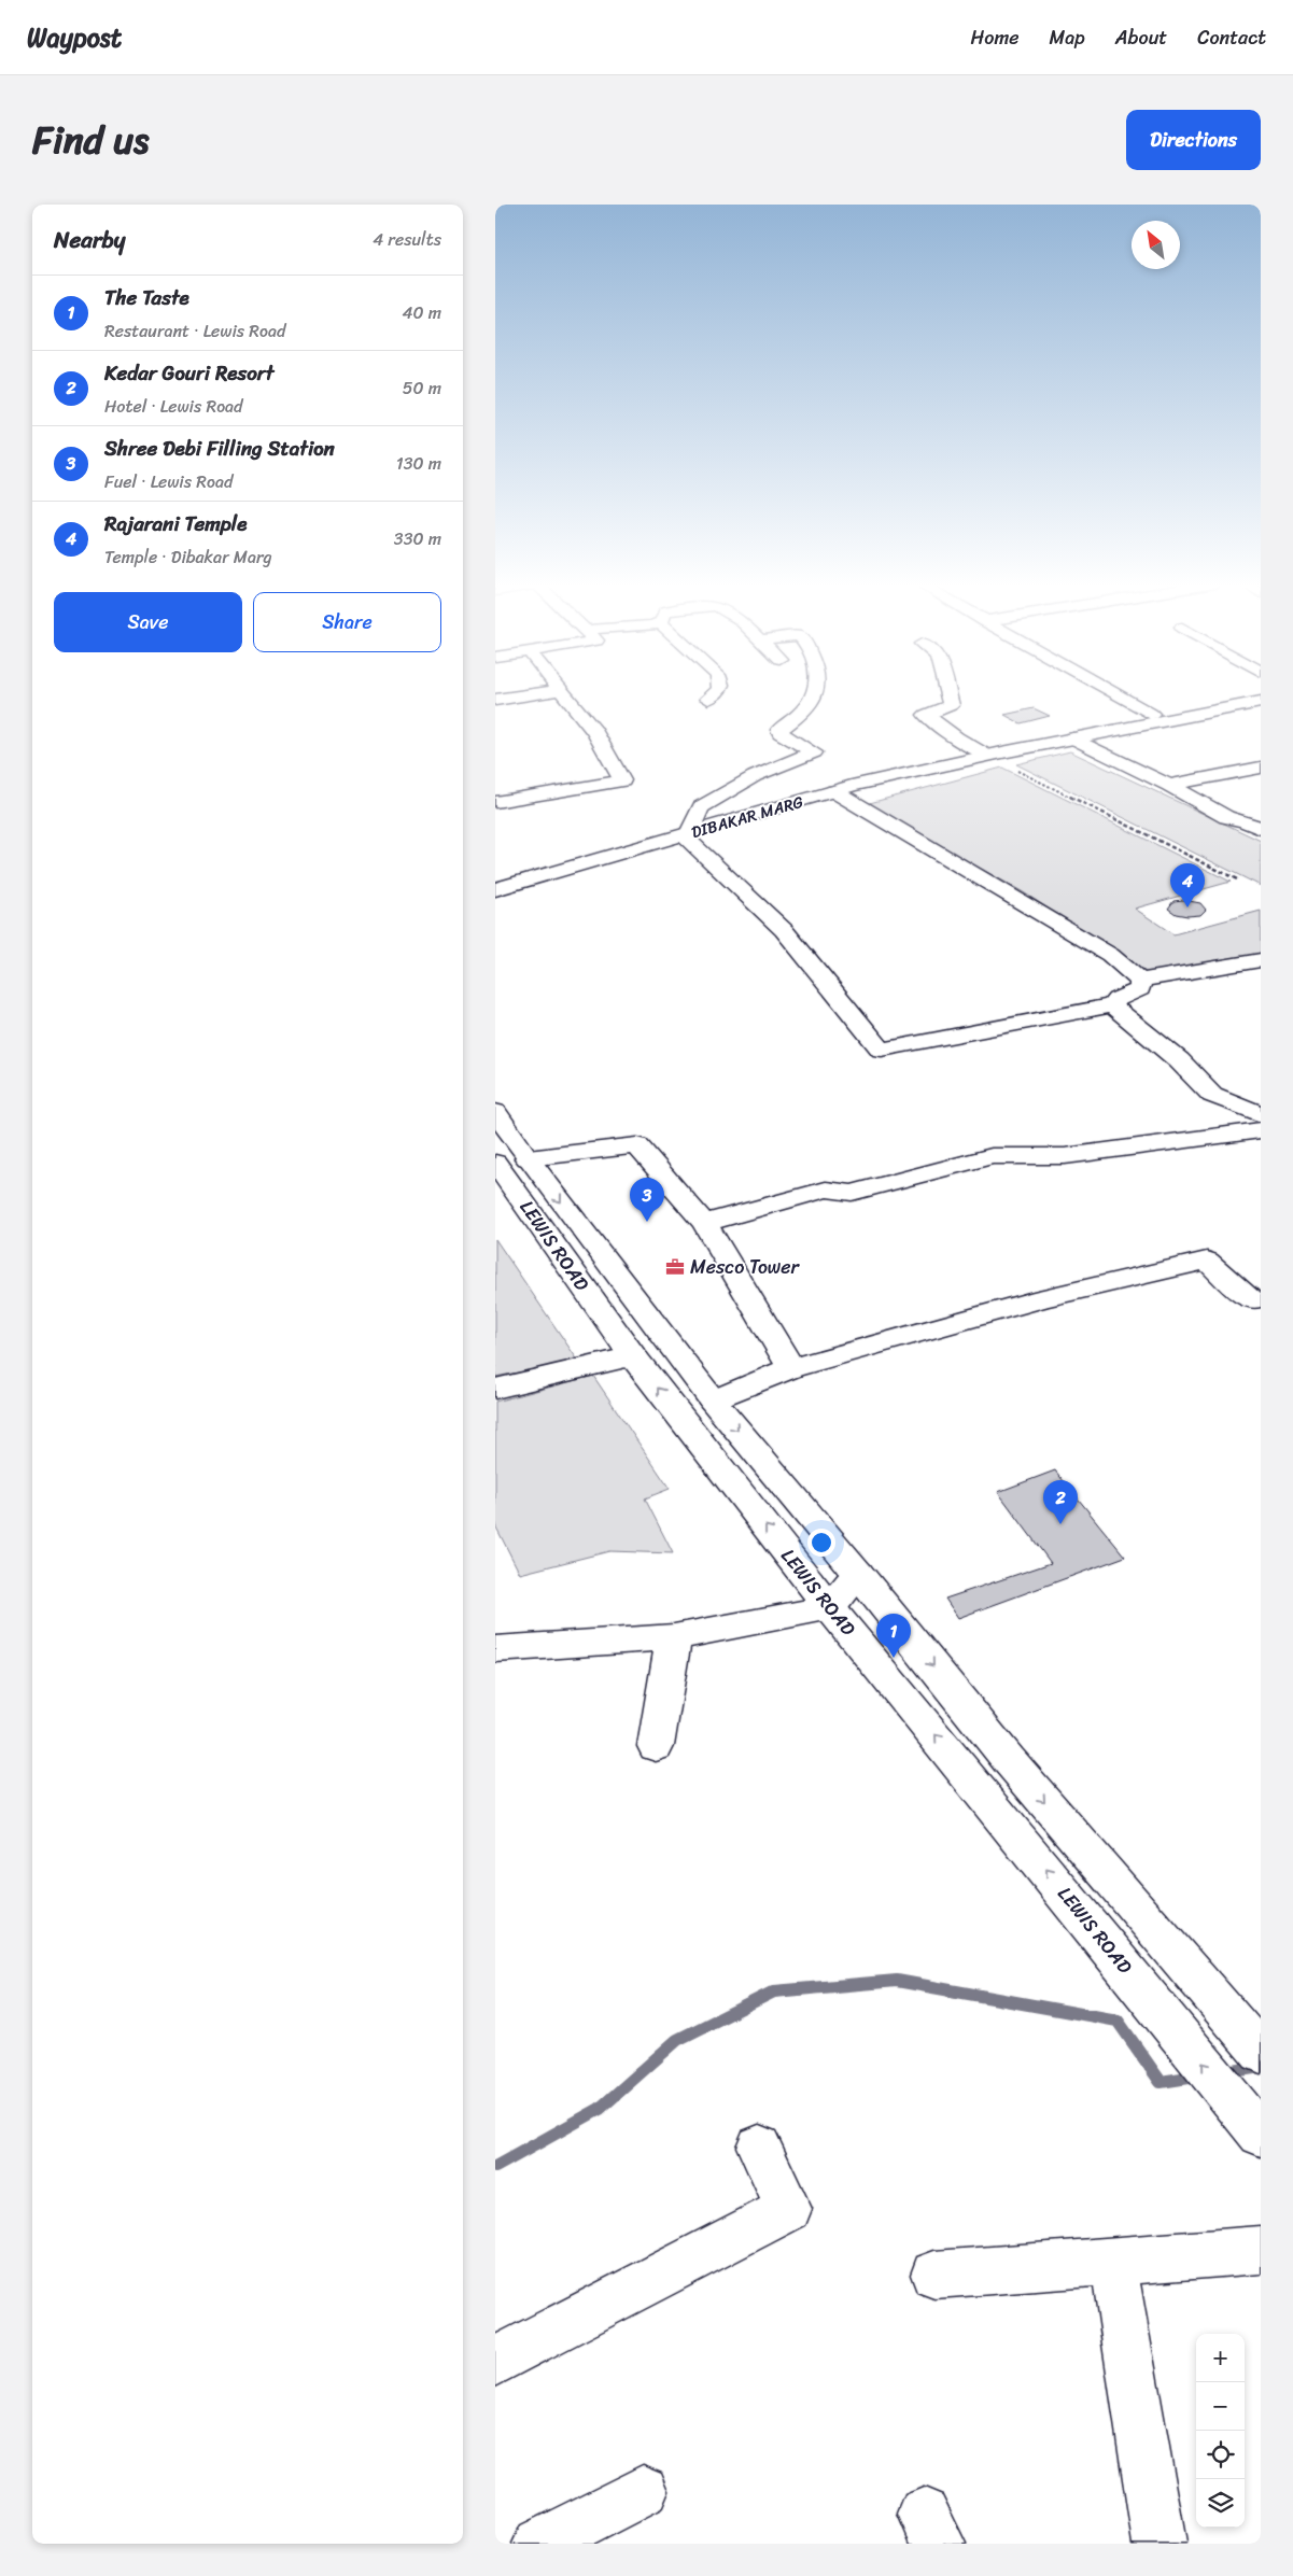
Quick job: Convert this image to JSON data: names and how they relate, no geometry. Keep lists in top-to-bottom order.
{
  "streets": {
    "street": ["DIBAKAR MARG", "LEWIS ROAD"]
  },
  "places": {
    "office": ["Mesco Tower"]
  },
  "north": "top left",
  "page": {
    "header": "Waypost",
    "nav": [
      "Home",
      "Map",
      "About",
      "Contact"
    ],
    "title": "Find us",
    "buttons": [
      "Directions",
      ["Save", "Share"]
    ],
    "heading": ["Nearby", "4 results"],
    "list": [
      {
        "mark": "1",
        "name": "The Taste",
        "note": "Restaurant · Lewis Road",
        "value": "40 m"
      },
      {
        "mark": "2",
        "name": "Kedar Gouri Resort",
        "note": "Hotel · Lewis Road",
        "value": "50 m"
      },
      {
        "mark": "3",
        "name": "Shree Debi Filling Station",
        "note": "Fuel · Lewis Road",
        "value": "130 m"
      },
      {
        "mark": "4",
        "name": "Rajarani Temple",
        "note": "Temple · Dibakar Marg",
        "value": "330 m"
      }
    ],
    "pins": [
      "4",
      "3",
      "2",
      "1"
    ],
    "map_buttons": ["+", "−"]
  }
}
